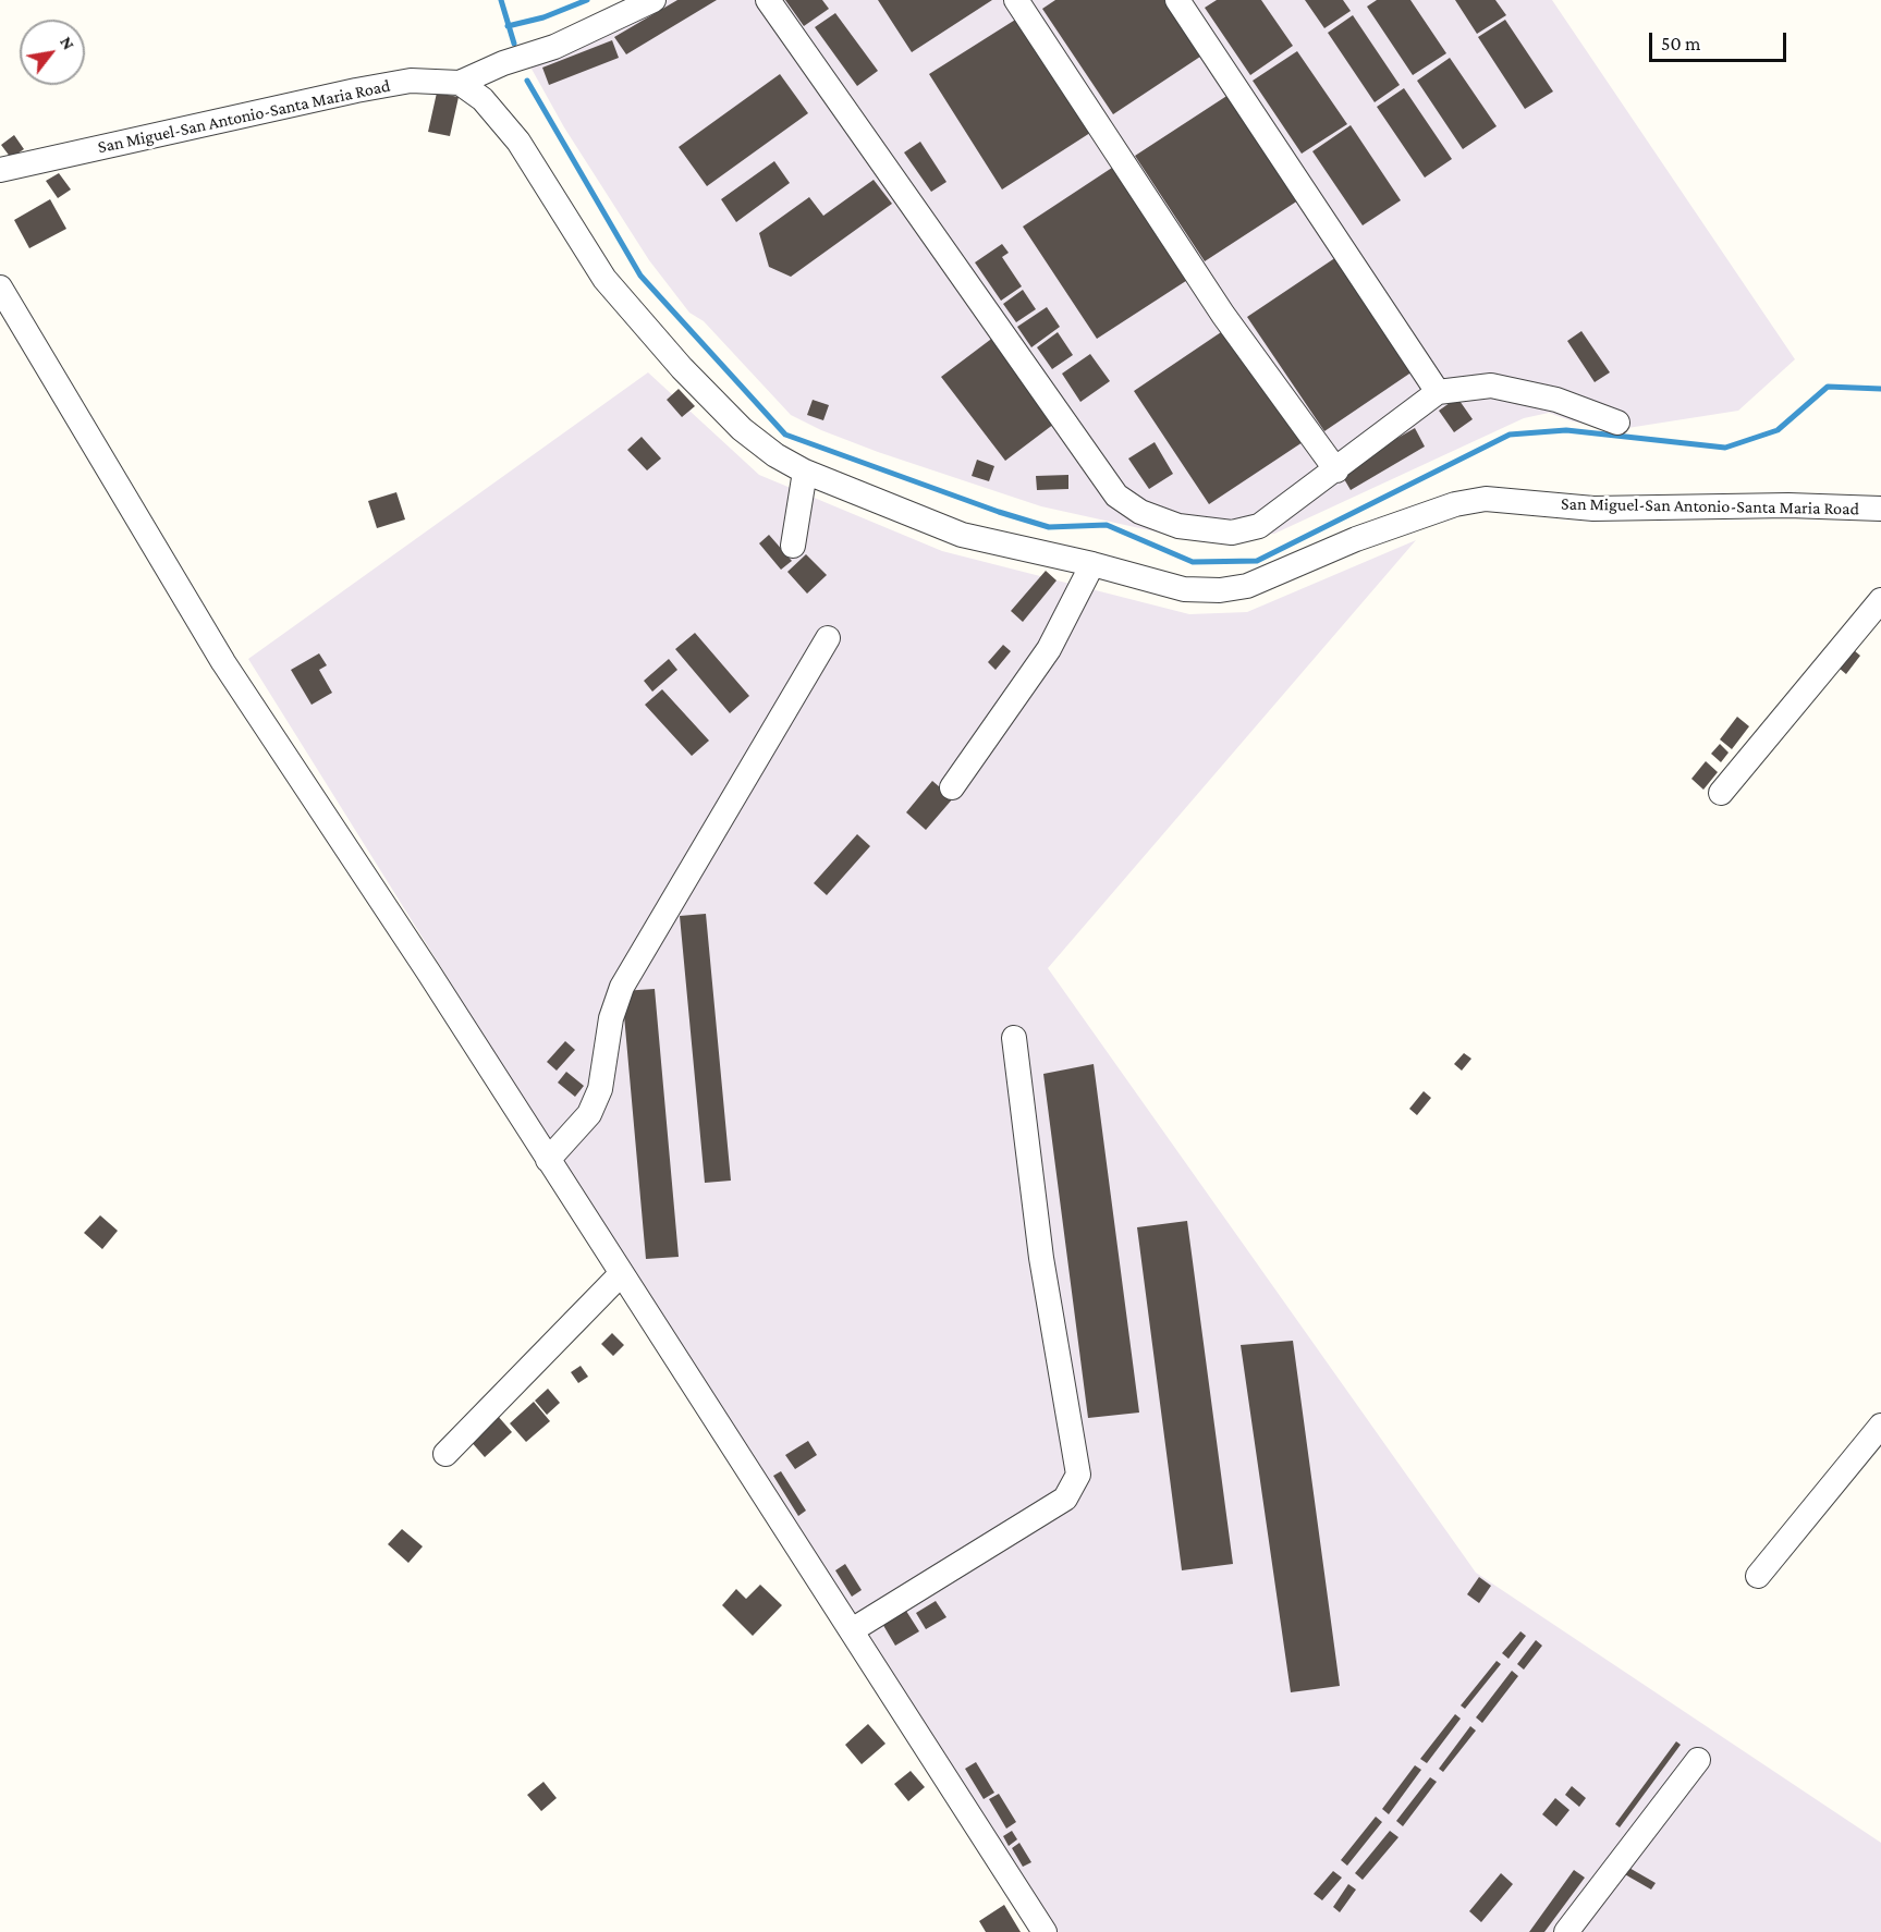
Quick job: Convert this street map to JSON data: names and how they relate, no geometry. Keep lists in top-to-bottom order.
{
  "streets": {
    "street": ["San Miguel-San Antonio-Santa Maria Road"]
  },
  "scale_bar": "50 m",
  "north": "top right"
}
